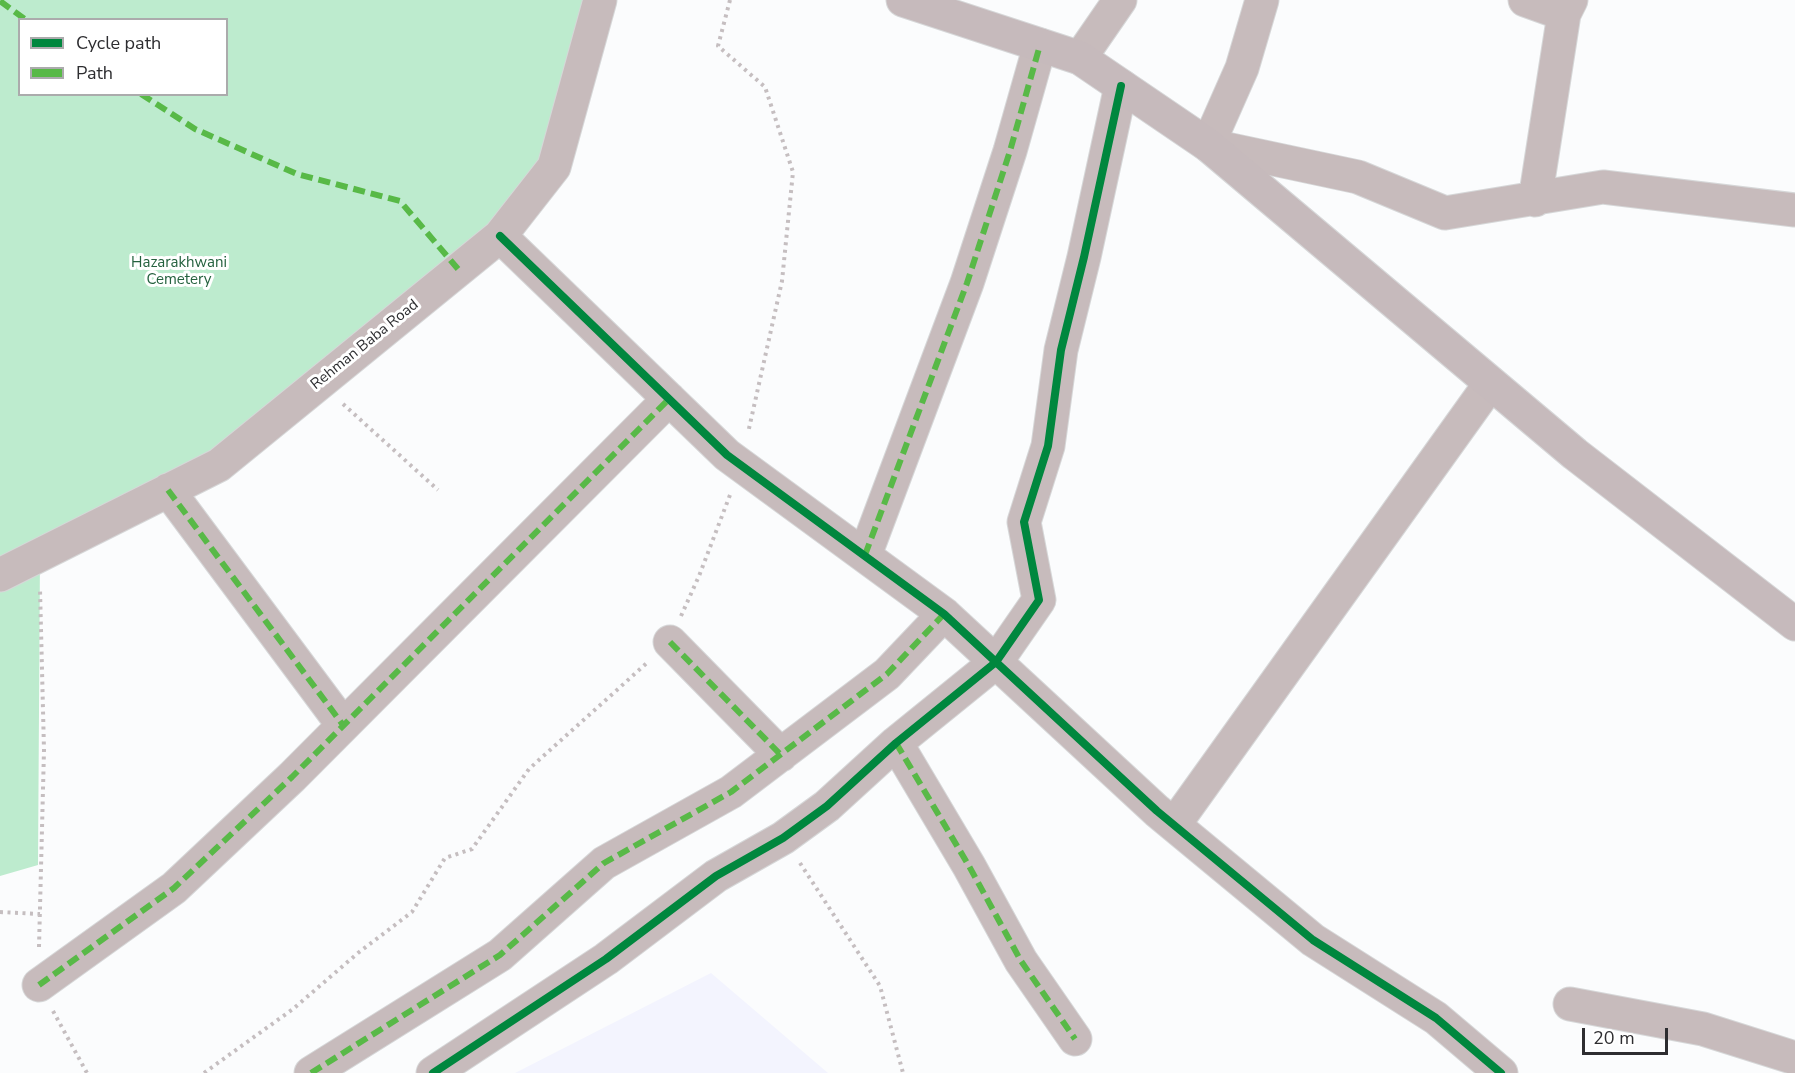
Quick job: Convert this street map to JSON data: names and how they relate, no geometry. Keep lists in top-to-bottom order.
{
  "streets": {
    "street": ["Rehman Baba Road"]
  },
  "parks": ["Hazarakhwani Cemetery"],
  "legend": ["Cycle path", "Path"],
  "scale_bar": "20 m"
}
